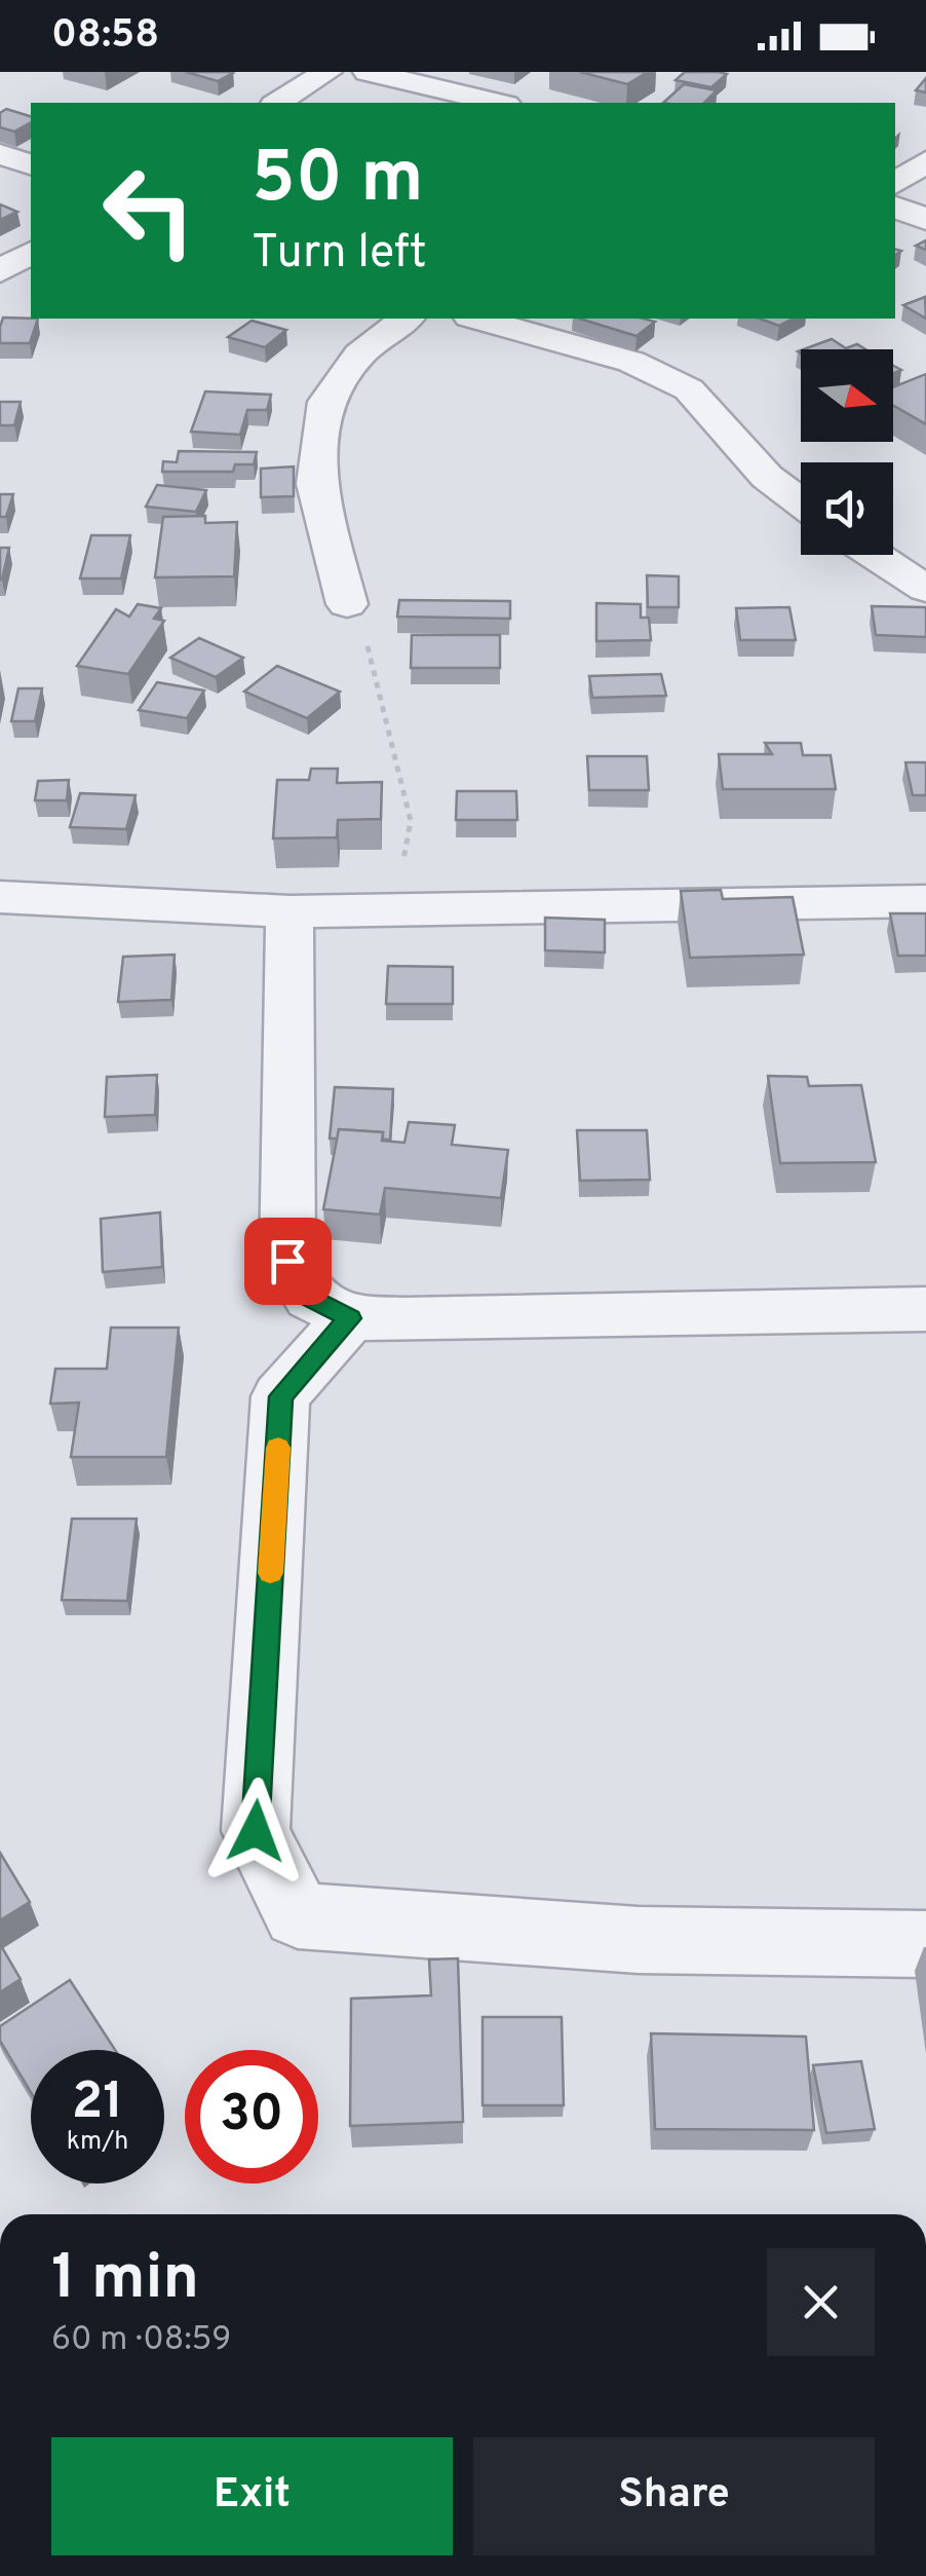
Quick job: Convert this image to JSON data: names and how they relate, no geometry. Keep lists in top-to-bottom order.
{
  "north": "right",
  "page": {
    "status": "08:58",
    "turn": ["50 m", "Turn left"],
    "speed": "21 km/h",
    "limit": "30",
    "heading": ["1 min", "60 m · 08:59"],
    "buttons": ["Exit", "Share"]
  }
}
